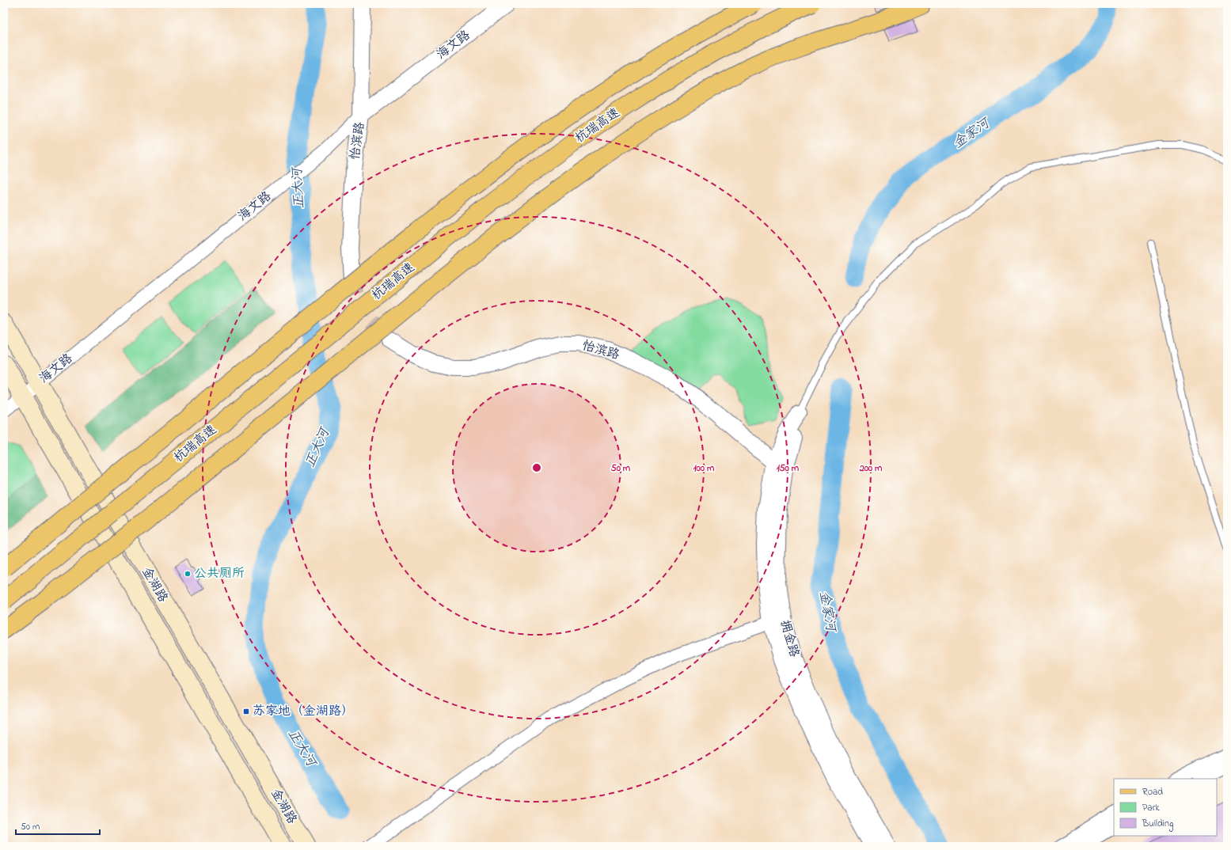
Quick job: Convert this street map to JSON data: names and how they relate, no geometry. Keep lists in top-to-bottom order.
{
  "streets": {
    "main road": ["杭瑞高速", "金湖路"],
    "street": ["海文路", "怡滨路", "拥金路"]
  },
  "crossings": [
    ["海文路", "怡滨路"],
    ["海文路", "金湖路"]
  ],
  "water": ["金家河", "正大河"],
  "places": {
    "other": ["公共厕所"],
    "transit": ["苏家地（金湖路）"]
  },
  "legend": ["Road", "Park", "Building"],
  "scale_bar": "50 m",
  "rings": [
    "50 m",
    "100 m",
    "150 m",
    "200 m"
  ]
}
